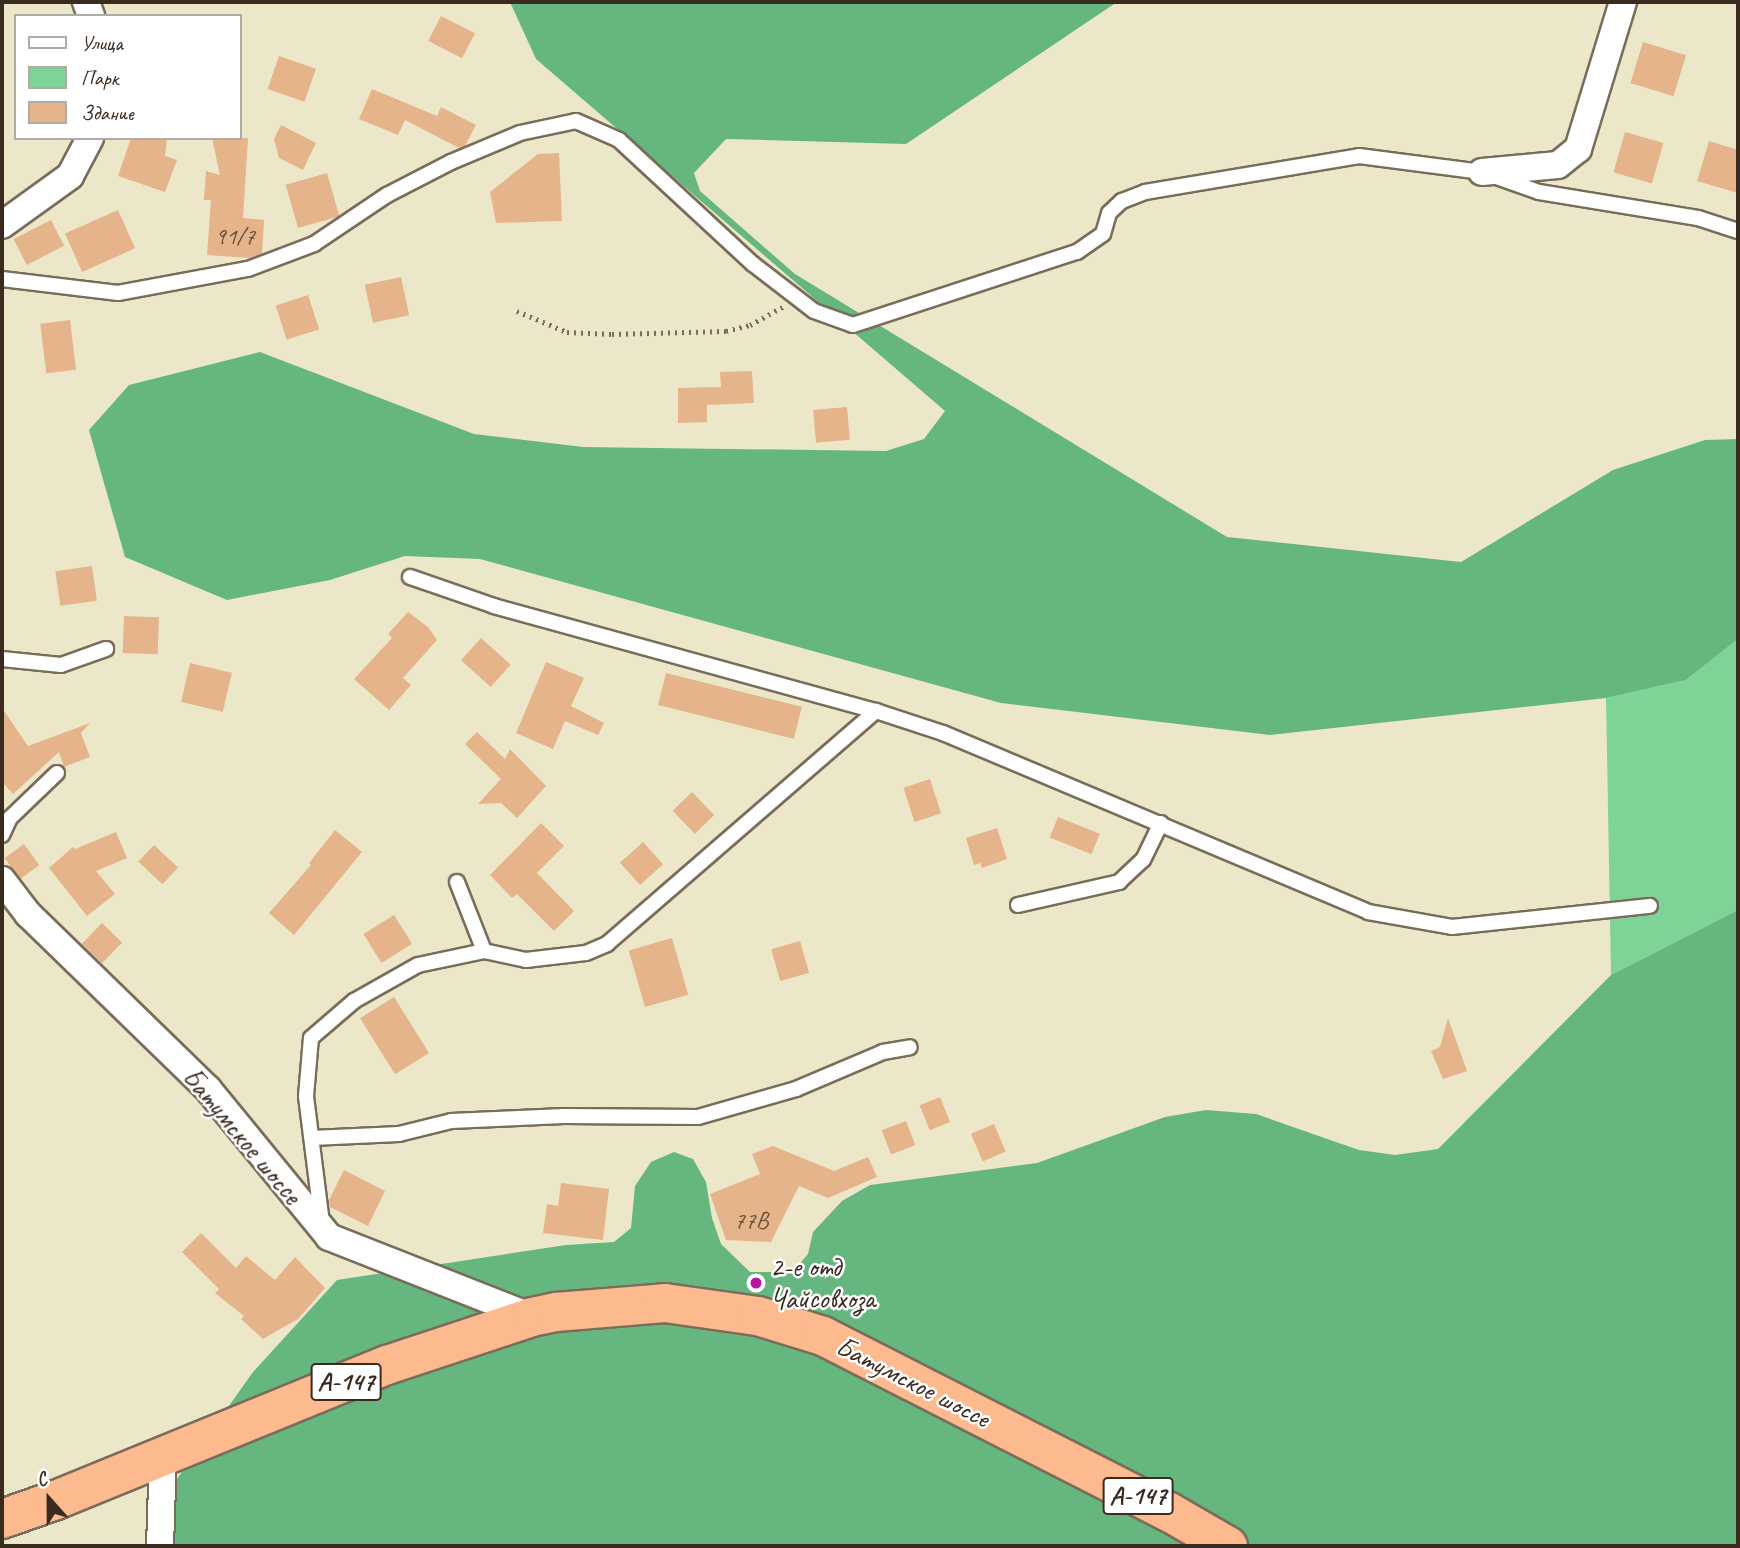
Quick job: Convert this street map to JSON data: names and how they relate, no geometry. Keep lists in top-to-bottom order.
{
  "streets": {
    "highway": ["Батумское шоссе", "А-147"]
  },
  "places": ["2-е отд Чайсовхоза"],
  "house_numbers": ["91/7", "77В"],
  "legend": ["Улица", "Парк", "Здание"],
  "north": "top"
}
